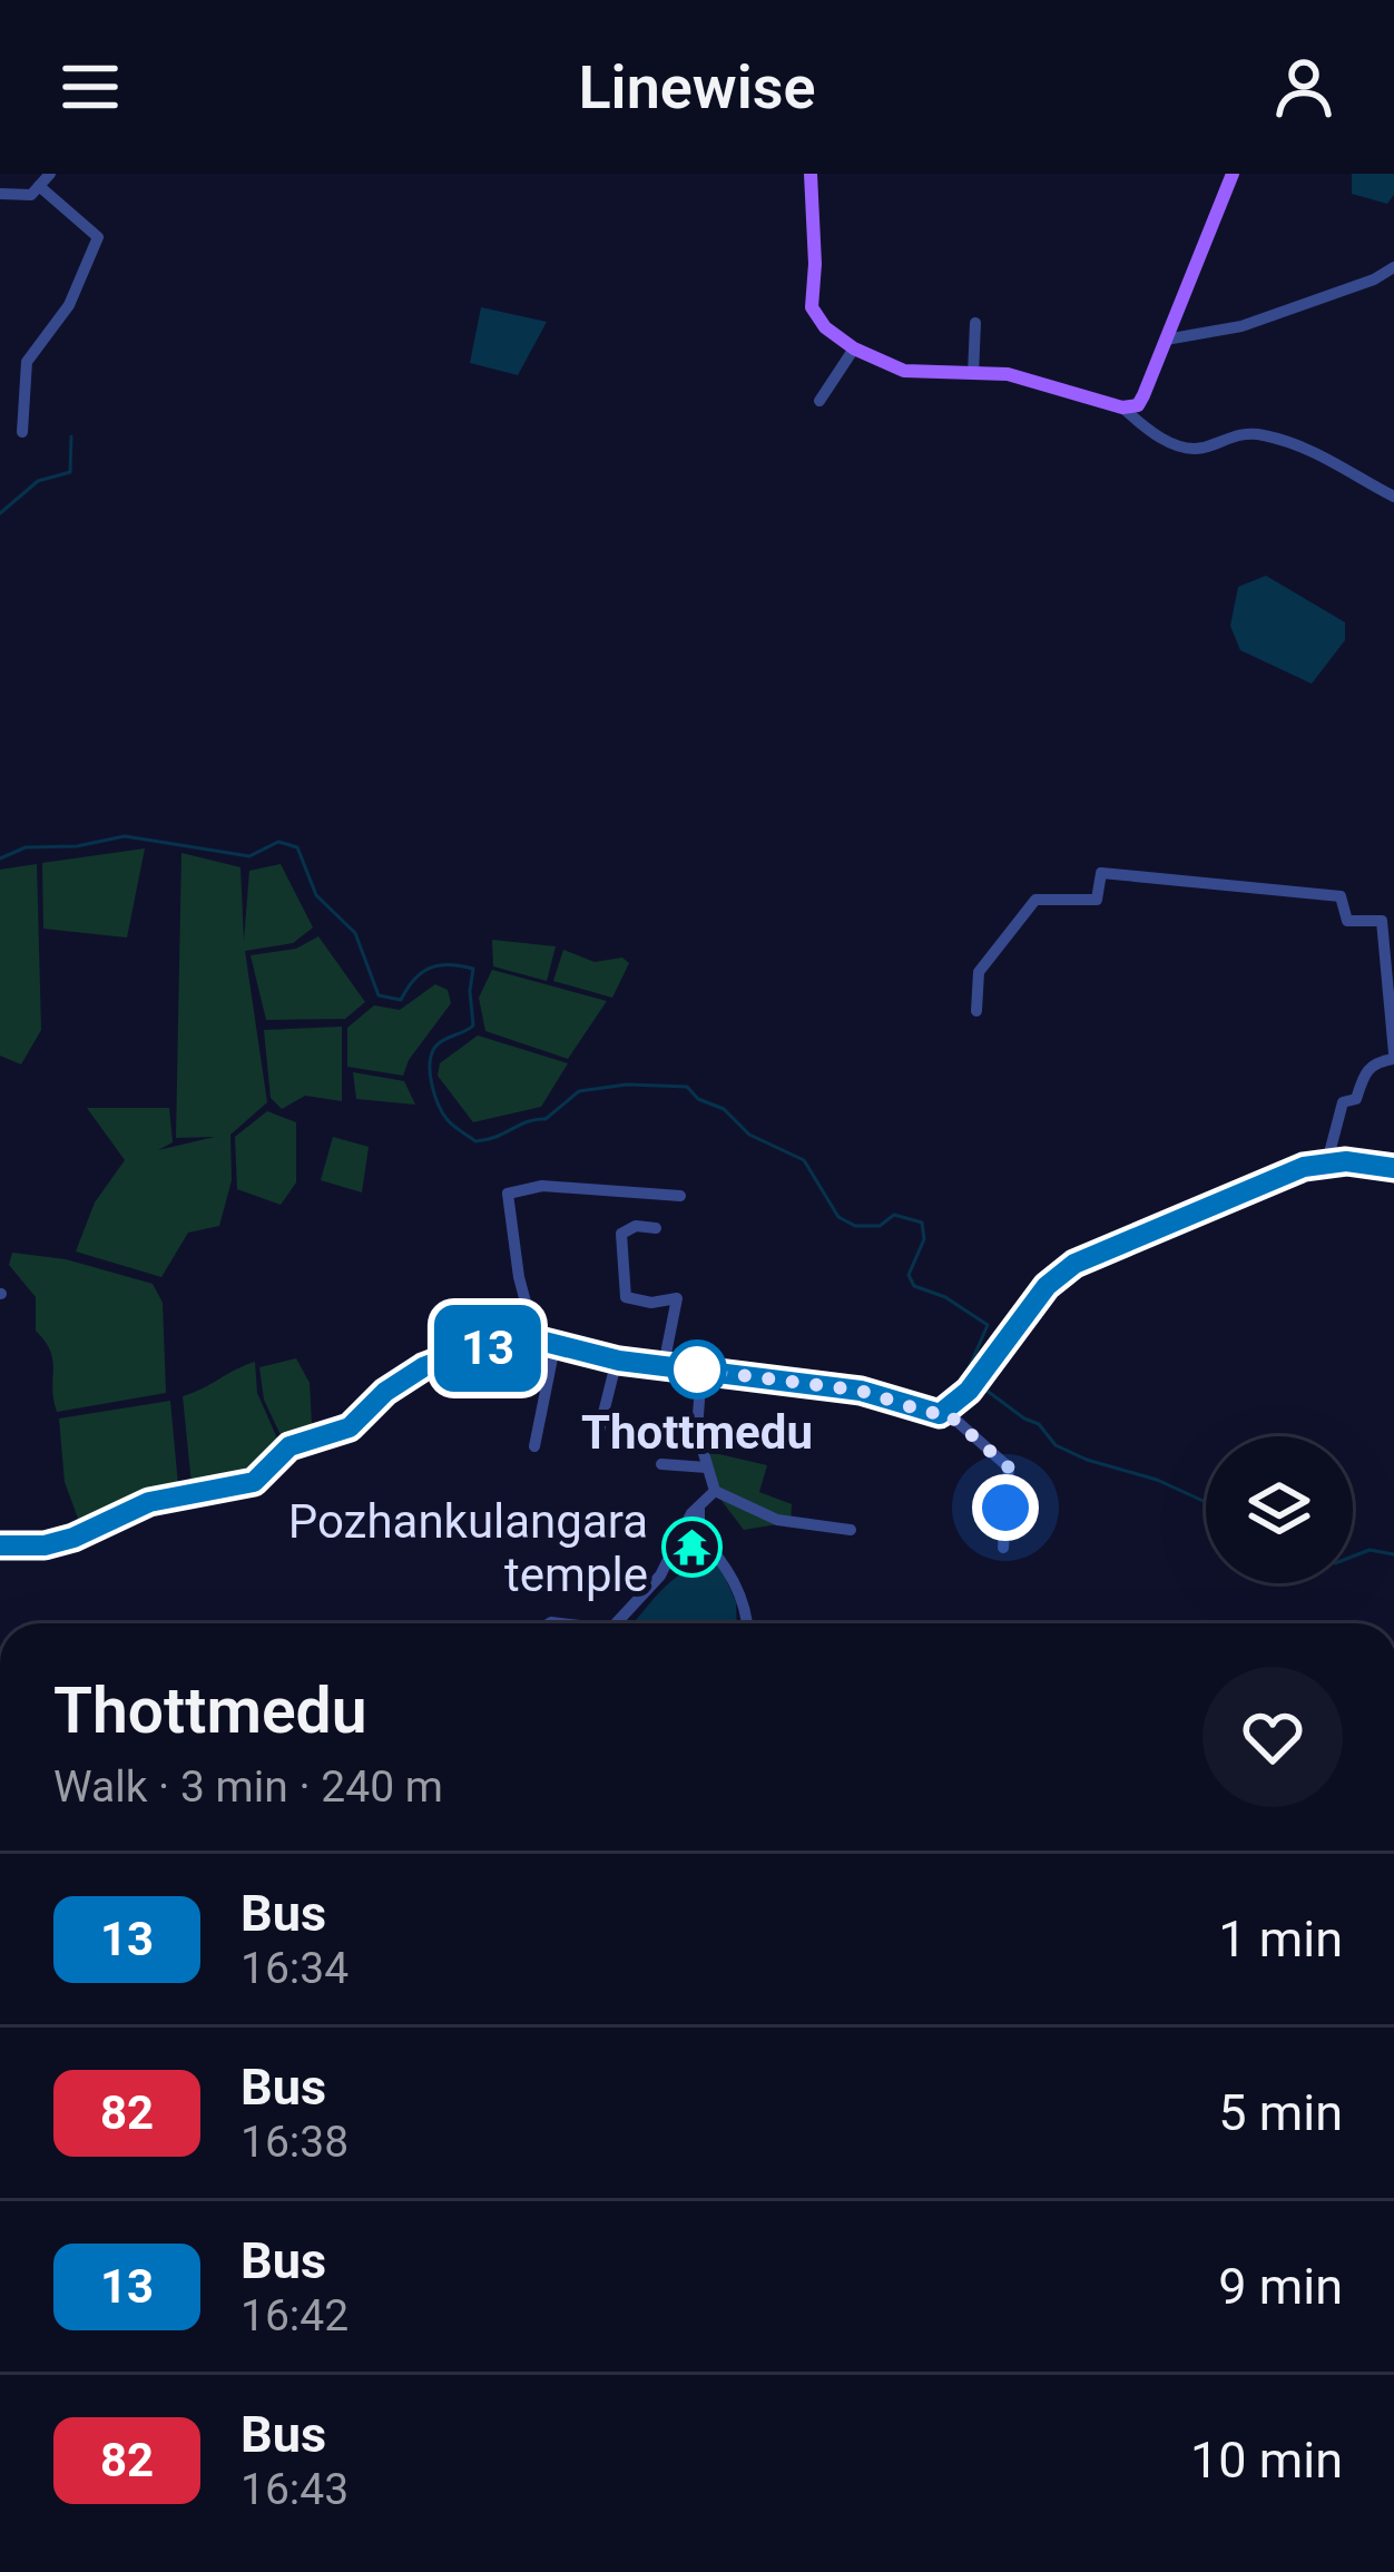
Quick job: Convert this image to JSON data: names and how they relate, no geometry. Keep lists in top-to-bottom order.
{
  "places": {
    "other": ["Thottmedu"],
    "temple": ["Pozhankulangara temple"]
  },
  "lines": ["bus line 13"],
  "page": {
    "header": "Linewise",
    "on_map": "13",
    "heading": ["Thottmedu", "Walk · 3 min · 240 m"],
    "list": [
      {
        "mark": "13",
        "name": "Bus",
        "note": "16:34",
        "value": "1 min"
      },
      {
        "mark": "82",
        "name": "Bus",
        "note": "16:38",
        "value": "5 min"
      },
      {
        "mark": "13",
        "name": "Bus",
        "note": "16:42",
        "value": "9 min"
      },
      {
        "mark": "82",
        "name": "Bus",
        "note": "16:43",
        "value": "10 min"
      }
    ]
  }
}
